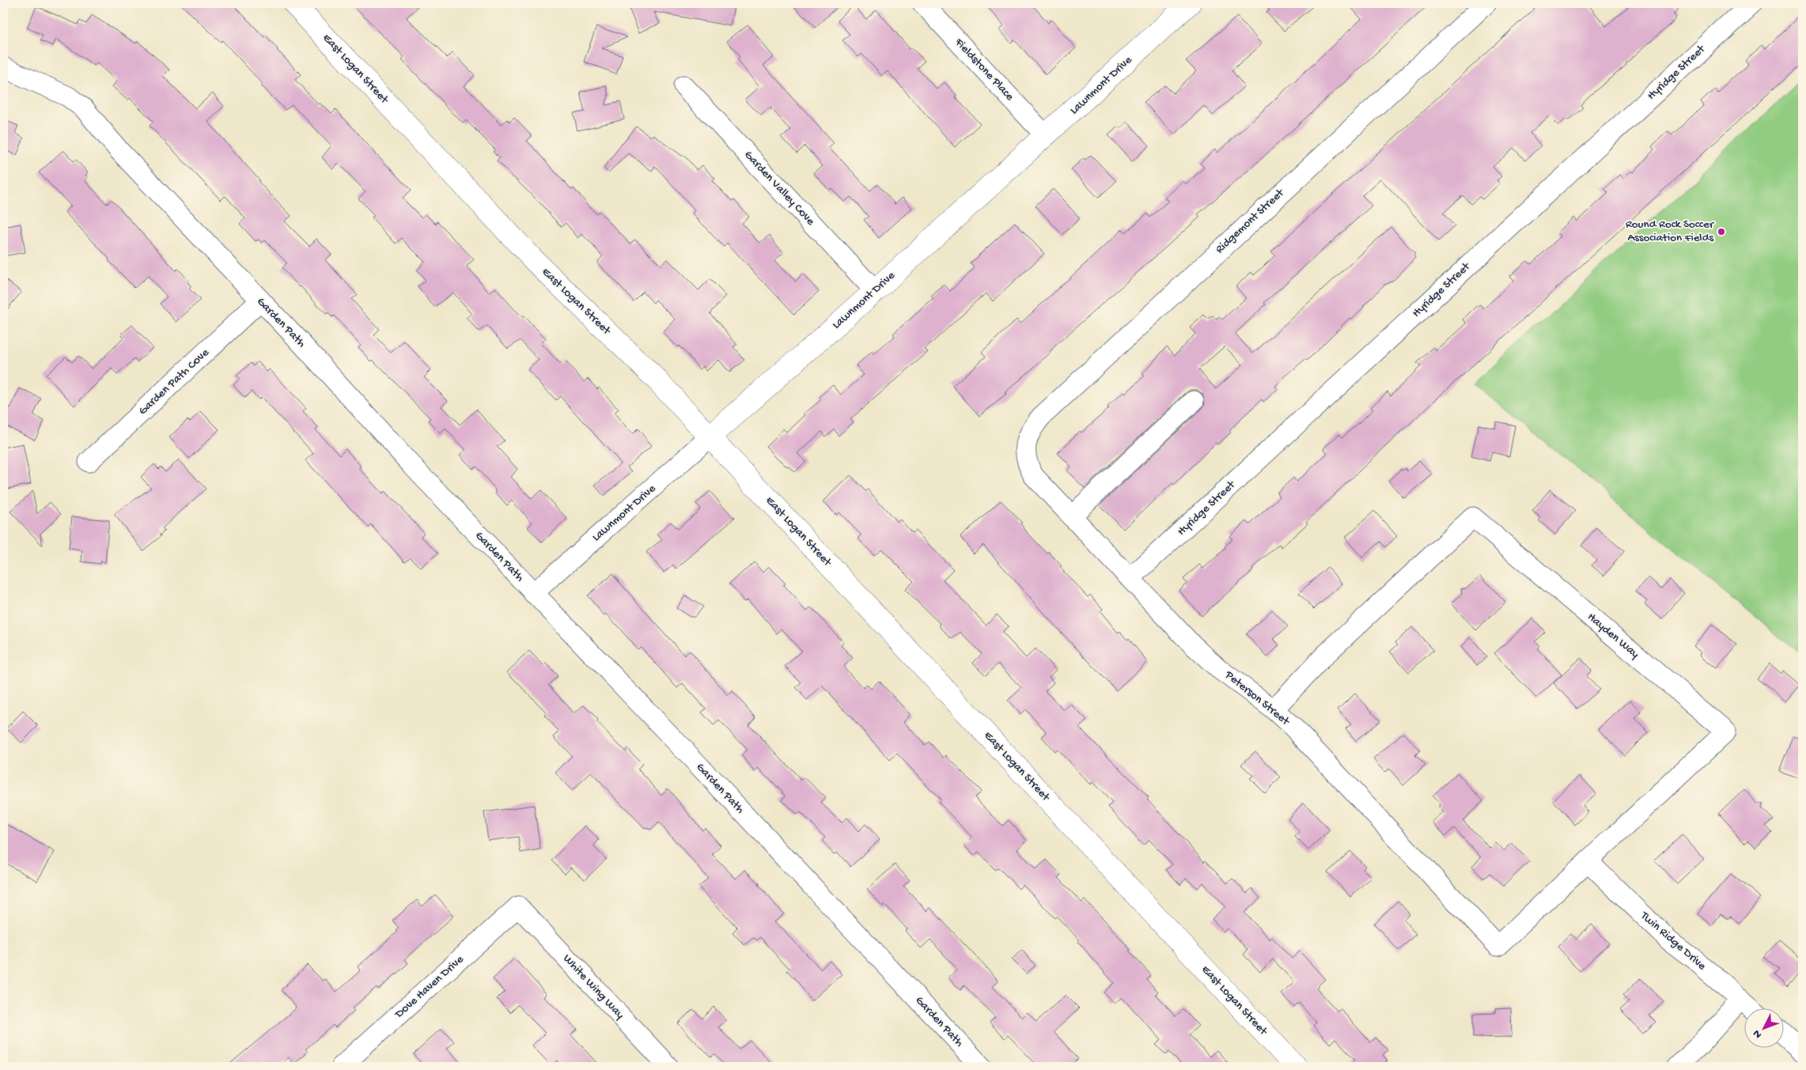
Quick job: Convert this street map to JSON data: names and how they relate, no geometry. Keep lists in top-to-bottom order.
{
  "streets": {
    "street": [
      "East Logan Street",
      "Fieldstone Place",
      "Hyridge Street",
      "Lawnmont Drive",
      "Garden Valley Cove",
      "Ridgemont Street",
      "Garden Path",
      "Garden Path Cove",
      "Hayden Way",
      "Peterson Street",
      "Twin Ridge Drive",
      "Dove Haven Drive",
      "White Wing Way"
    ]
  },
  "crossings": [
    ["East Logan Street", "Lawnmont Drive"],
    ["Fieldstone Place", "Lawnmont Drive"],
    ["Hyridge Street", "Peterson Street"],
    ["Lawnmont Drive", "Garden Valley Cove"],
    ["Lawnmont Drive", "Garden Path"],
    ["Ridgemont Street", "Peterson Street"],
    ["Garden Path", "Garden Path Cove"],
    ["Hayden Way", "Peterson Street"],
    ["Hayden Way", "Twin Ridge Drive"],
    ["Dove Haven Drive", "White Wing Way"]
  ],
  "places": ["Round Rock Soccer Association Fields"],
  "north": "bottom left"
}
